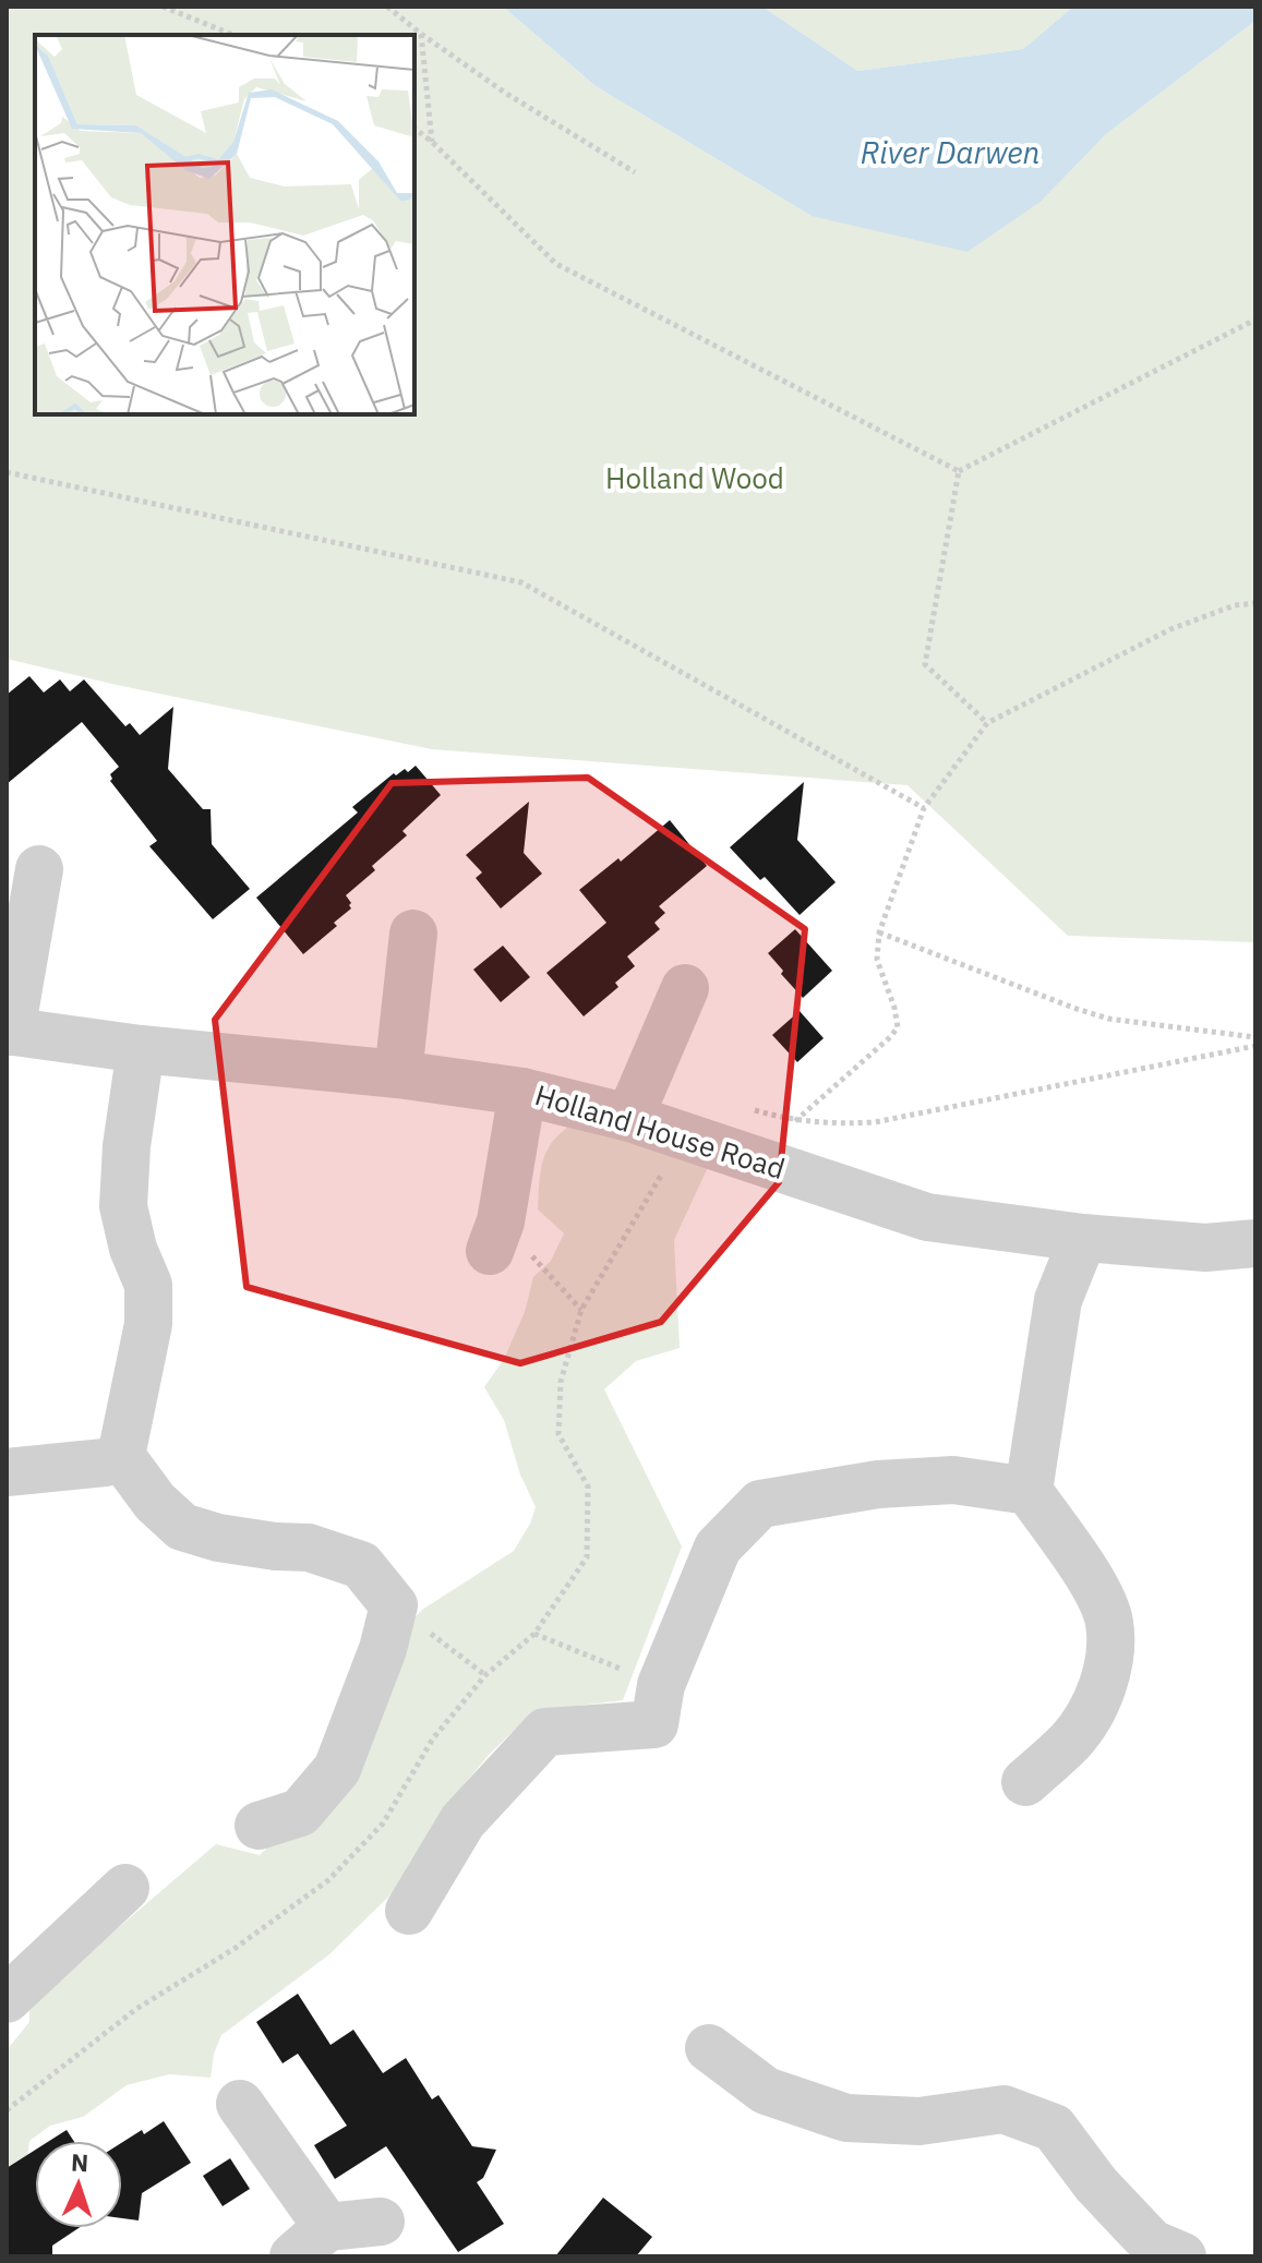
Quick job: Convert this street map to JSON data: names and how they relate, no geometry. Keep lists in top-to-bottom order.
{
  "streets": {
    "street": ["Holland House Road"]
  },
  "water": ["River Darwen"],
  "parks": ["Holland Wood"],
  "north": "top"
}
